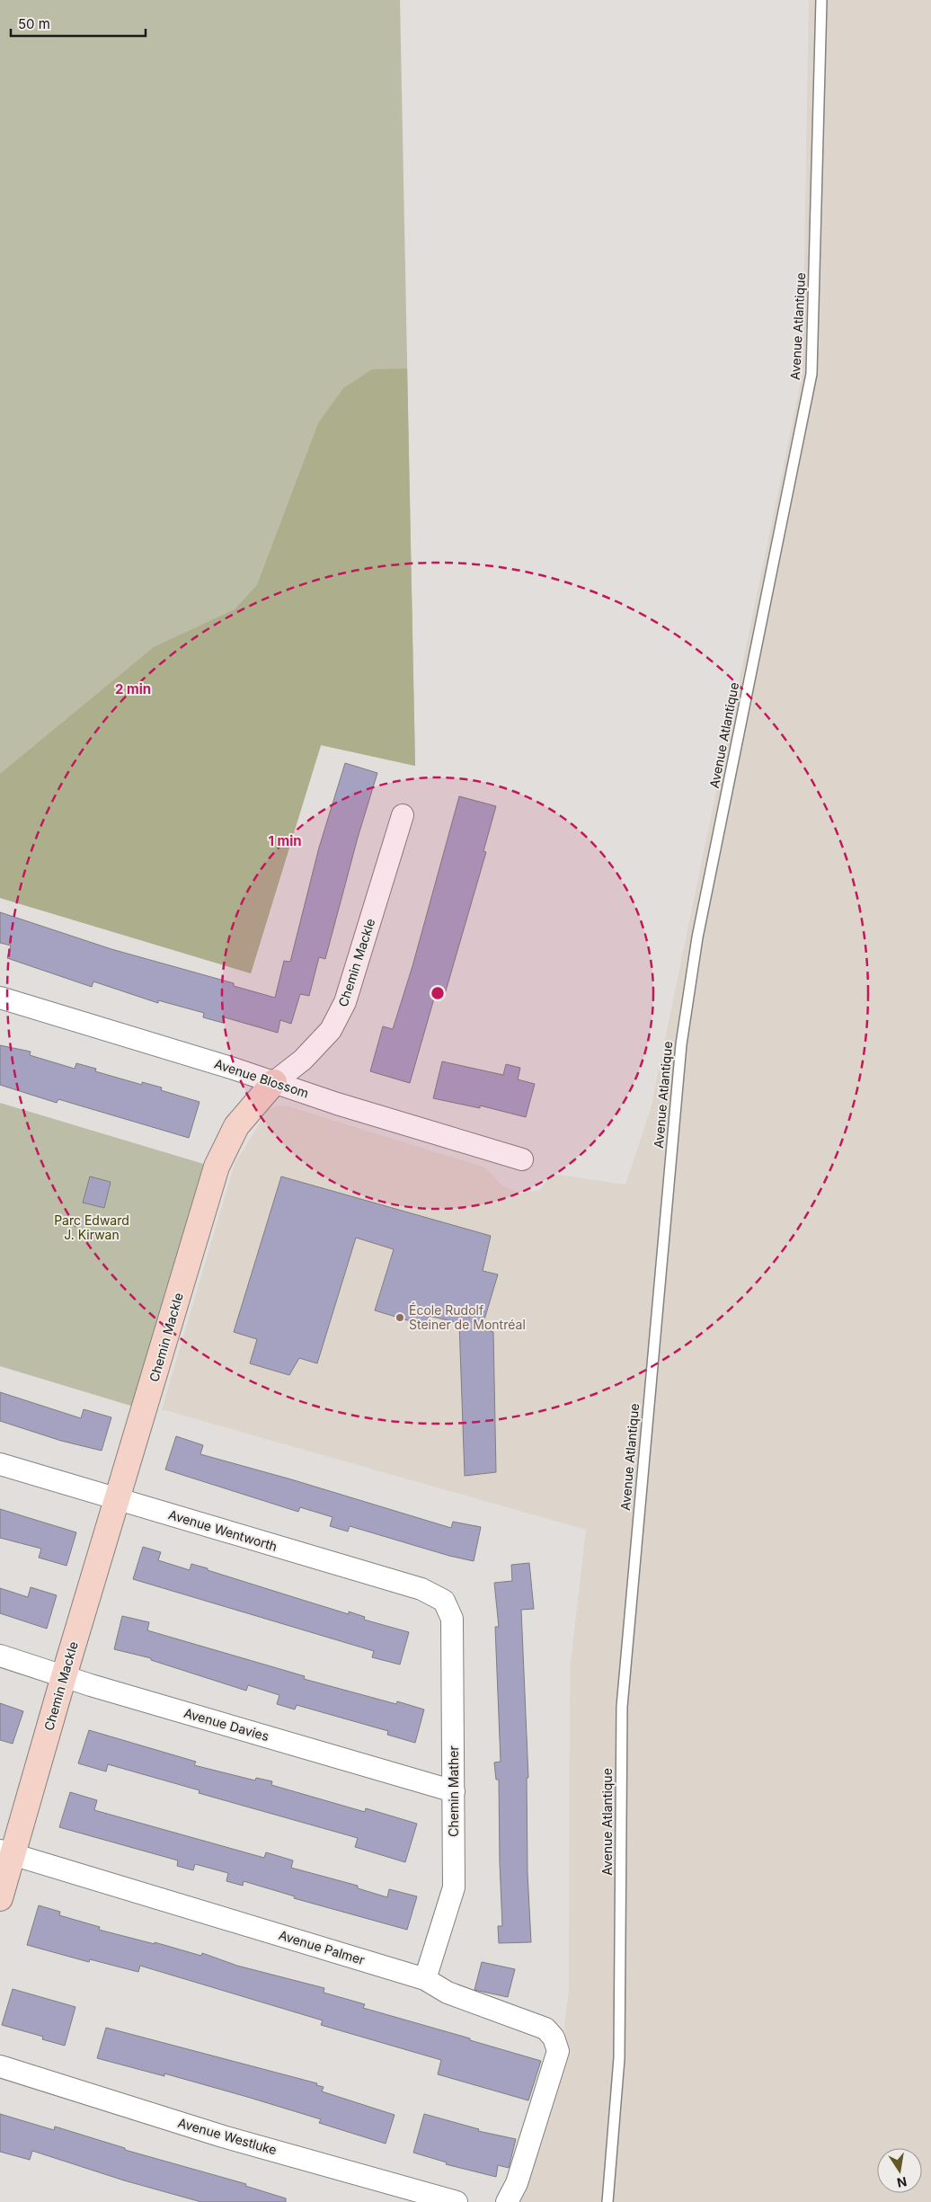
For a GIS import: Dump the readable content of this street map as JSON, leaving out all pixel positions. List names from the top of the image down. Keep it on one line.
{"streets":{"street":["Chemin Mackle","Avenue Blossom","Avenue Wentworth","Avenue Davies","Chemin Mather","Avenue Palmer","Avenue Westluke"],"lane":["Avenue Atlantique"]},"crossings":[["Chemin Mackle","Avenue Blossom"],["Chemin Mackle","Avenue Wentworth"],["Chemin Mackle","Avenue Davies"],["Chemin Mackle","Avenue Palmer"],["Avenue Wentworth","Chemin Mather"],["Avenue Davies","Chemin Mather"],["Chemin Mather","Avenue Palmer"]],"parks":["Parc Edward J. Kirwan"],"places":["École Rudolf Steiner de Montréal"],"scale_bar":"50 m","north":"bottom","rings":["2 min","1 min"]}
